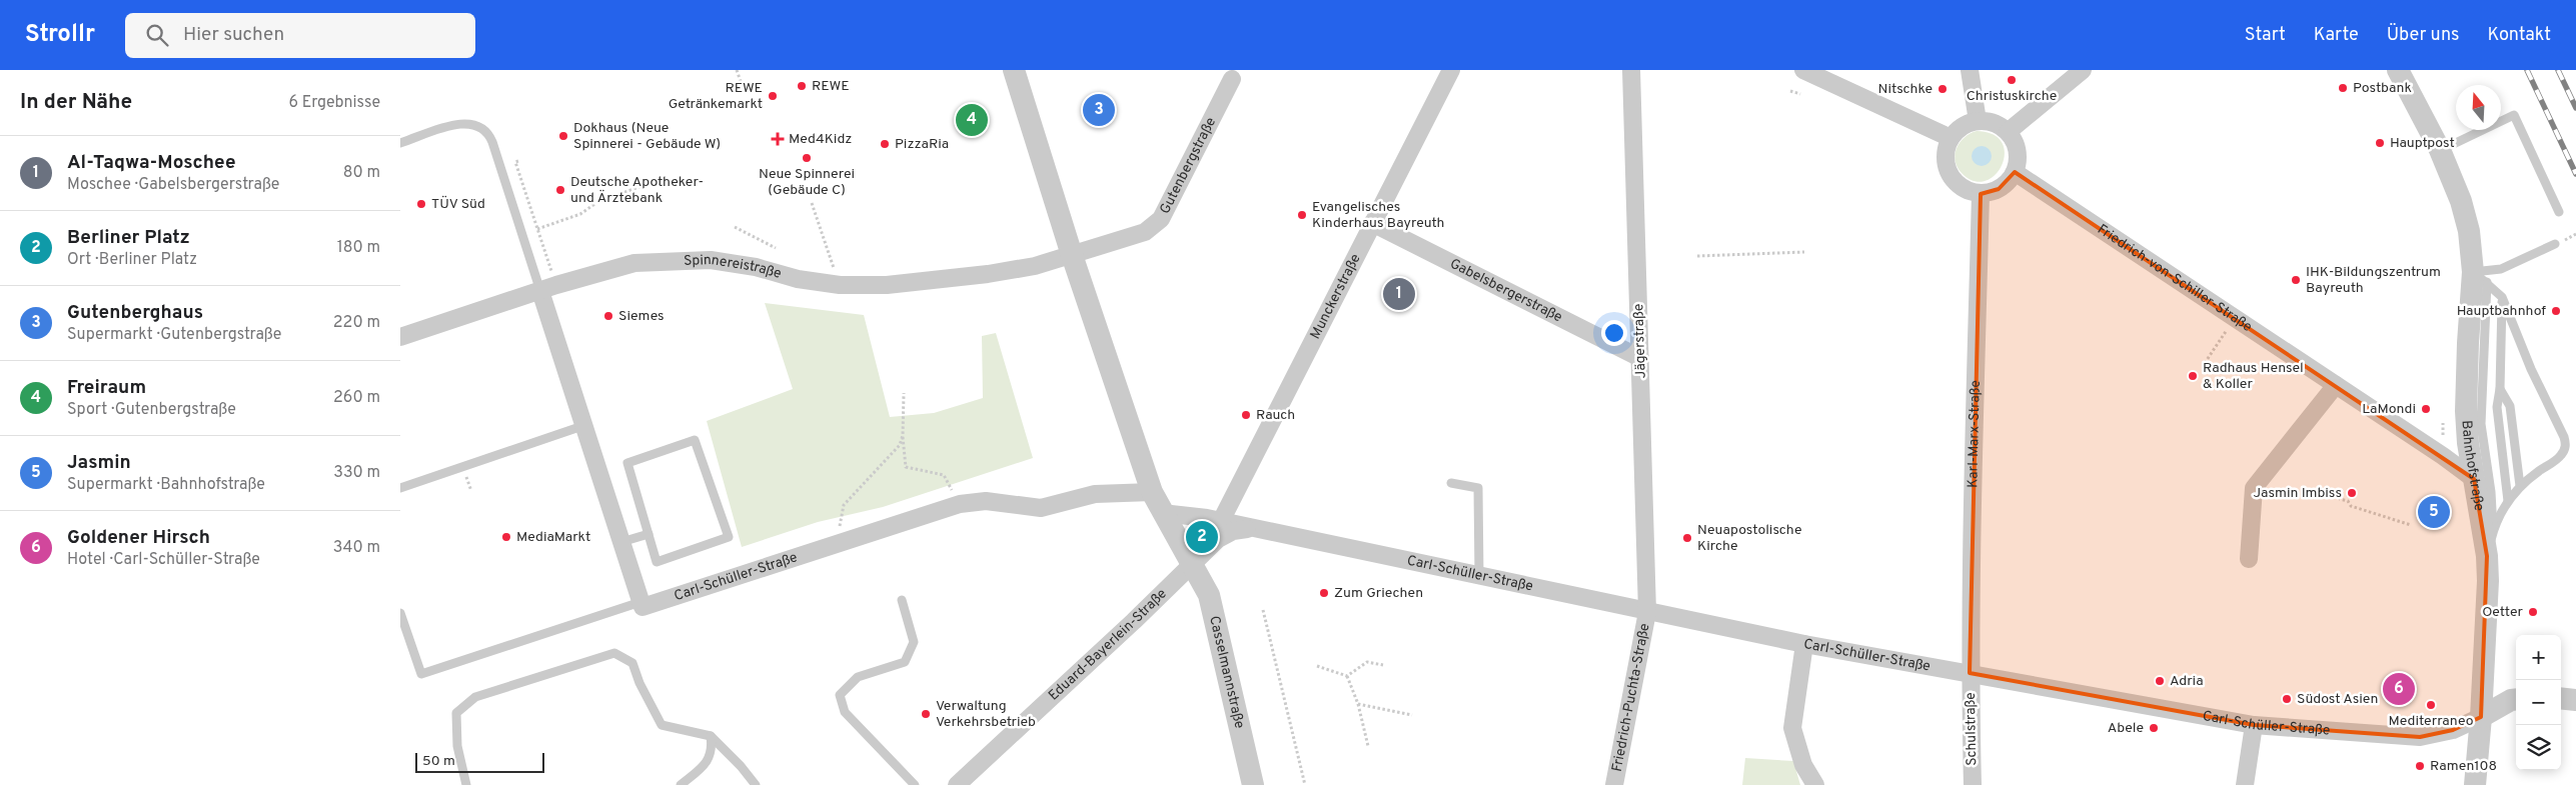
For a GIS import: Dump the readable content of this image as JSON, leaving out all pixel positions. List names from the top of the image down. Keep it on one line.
{"streets":{"street":["Gutenbergstraße","Spinnereistraße","Friedrich-von-Schiller-Straße","Gabelsbergerstraße","Munckerstraße","Jägerstraße","Karl-Marx-Straße","Bahnhofstraße","Carl-Schüller-Straße","Eduard-Bayerlein-Straße","Casselmannstraße","Friedrich-Puchta-Straße","Schulstraße"]},"crossings":[["Gutenbergstraße","Spinnereistraße"],["Friedrich-von-Schiller-Straße","Karl-Marx-Straße"],["Friedrich-von-Schiller-Straße","Bahnhofstraße"],["Gabelsbergerstraße","Munckerstraße"],["Gabelsbergerstraße","Jägerstraße"],["Jägerstraße","Carl-Schüller-Straße"],["Jägerstraße","Friedrich-Puchta-Straße"],["Karl-Marx-Straße","Carl-Schüller-Straße"],["Karl-Marx-Straße","Schulstraße"],["Bahnhofstraße","Carl-Schüller-Straße"],["Carl-Schüller-Straße","Eduard-Bayerlein-Straße"],["Carl-Schüller-Straße","Casselmannstraße"],["Carl-Schüller-Straße","Friedrich-Puchta-Straße"],["Carl-Schüller-Straße","Schulstraße"],["Eduard-Bayerlein-Straße","Casselmannstraße"]],"places":{"other":["Christuskirche","REWE","Postbank","Nitschke","REWE Getränkemarkt","Dokhaus (Neue Spinnerei - Gebäude W)","Hauptpost","PizzaRia","Neue Spinnerei (Gebäude C)","Deutsche Apotheker- und Ärztebank","TÜV Süd","Evangelisches Kinderhaus Bayreuth","IHK-Bildungszentrum Bayreuth","Hauptbahnhof","Siemes","Radhaus Hensel & Koller","LaMondi","Rauch","Jasmin Imbiss","MediaMarkt","Neuapostolische Kirche","Zum Griechen","Oetter","Adria","Südost Asien","Mediterraneo","Verwaltung Verkehrsbetrieb","Abele","Ramen108"],"health":["Med4Kidz"]},"scale_bar":"50 m","north":"top","page":{"header":"Strollr","search":"Hier suchen","nav":["Start","Karte","Über uns","Kontakt"],"heading":["In der Nähe","6 Ergebnisse"],"pins":["3","4","1","5","2","6"],"list":[{"mark":"1","name":"Al-Taqwa-Moschee","note":"Moschee · Gabelsbergerstraße","value":"80 m"},{"mark":"2","name":"Berliner Platz","note":"Ort · Berliner Platz","value":"180 m"},{"mark":"3","name":"Gutenberghaus","note":"Supermarkt · Gutenbergstraße","value":"220 m"},{"mark":"4","name":"Freiraum","note":"Sport · Gutenbergstraße","value":"260 m"},{"mark":"5","name":"Jasmin","note":"Supermarkt · Bahnhofstraße","value":"330 m"},{"mark":"6","name":"Goldener Hirsch","note":"Hotel · Carl-Schüller-Straße","value":"340 m"}],"map_buttons":["+","−"],"scale":"50 m"}}
